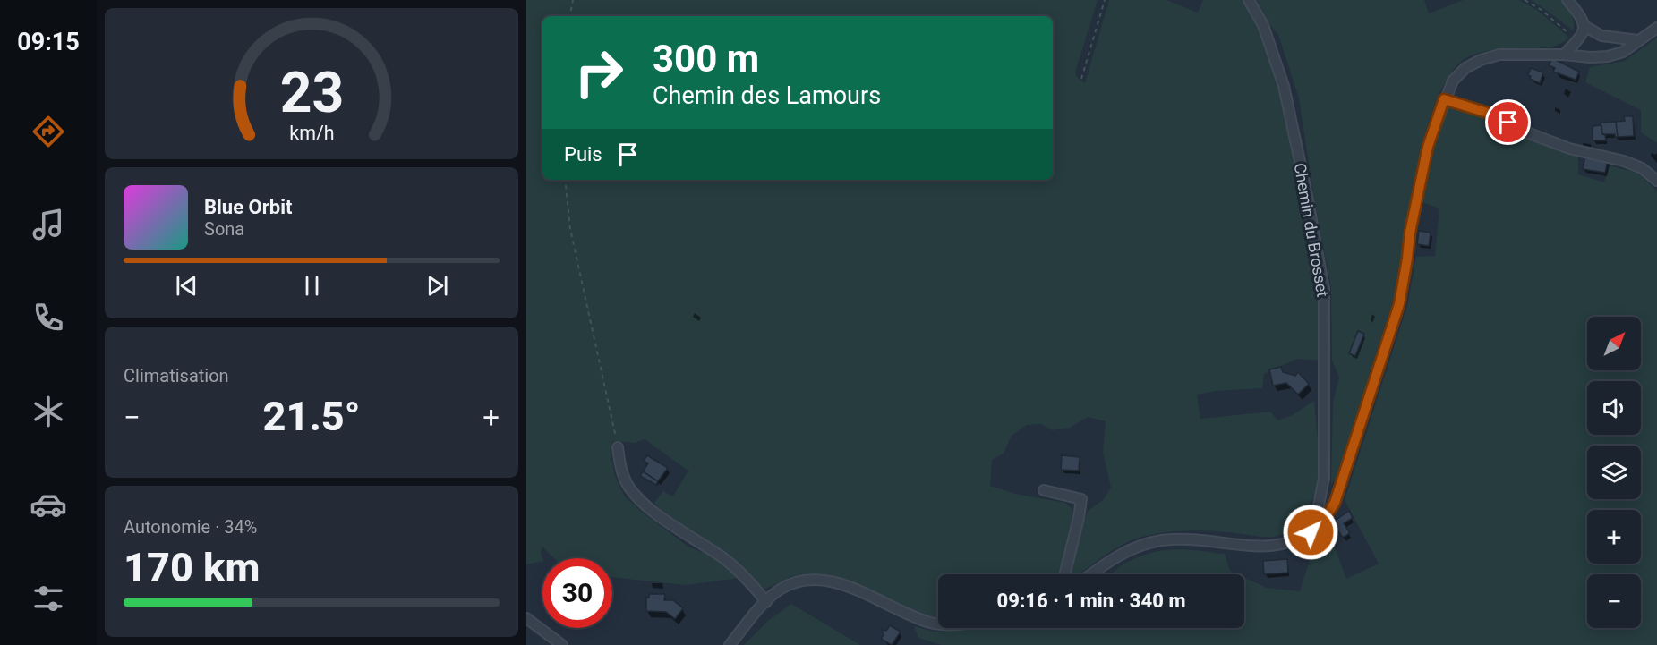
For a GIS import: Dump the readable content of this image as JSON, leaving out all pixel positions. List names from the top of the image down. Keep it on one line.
{"streets":{"street":["Chemin du Brosset"]},"north":"top right","page":{"tabs":"09:15","turn":["300 m","Chemin des Lamours"],"then":"Puis","song":["Blue Orbit","Sona"],"map_buttons":["+","−"],"tile":["Climatisation",["Autonomie · 34%","170 km"]],"heat":["−","21.5°","+"],"limit":"30","trip":"09:16 · 1 min · 340 m","gauge":["23","km/h"]}}
